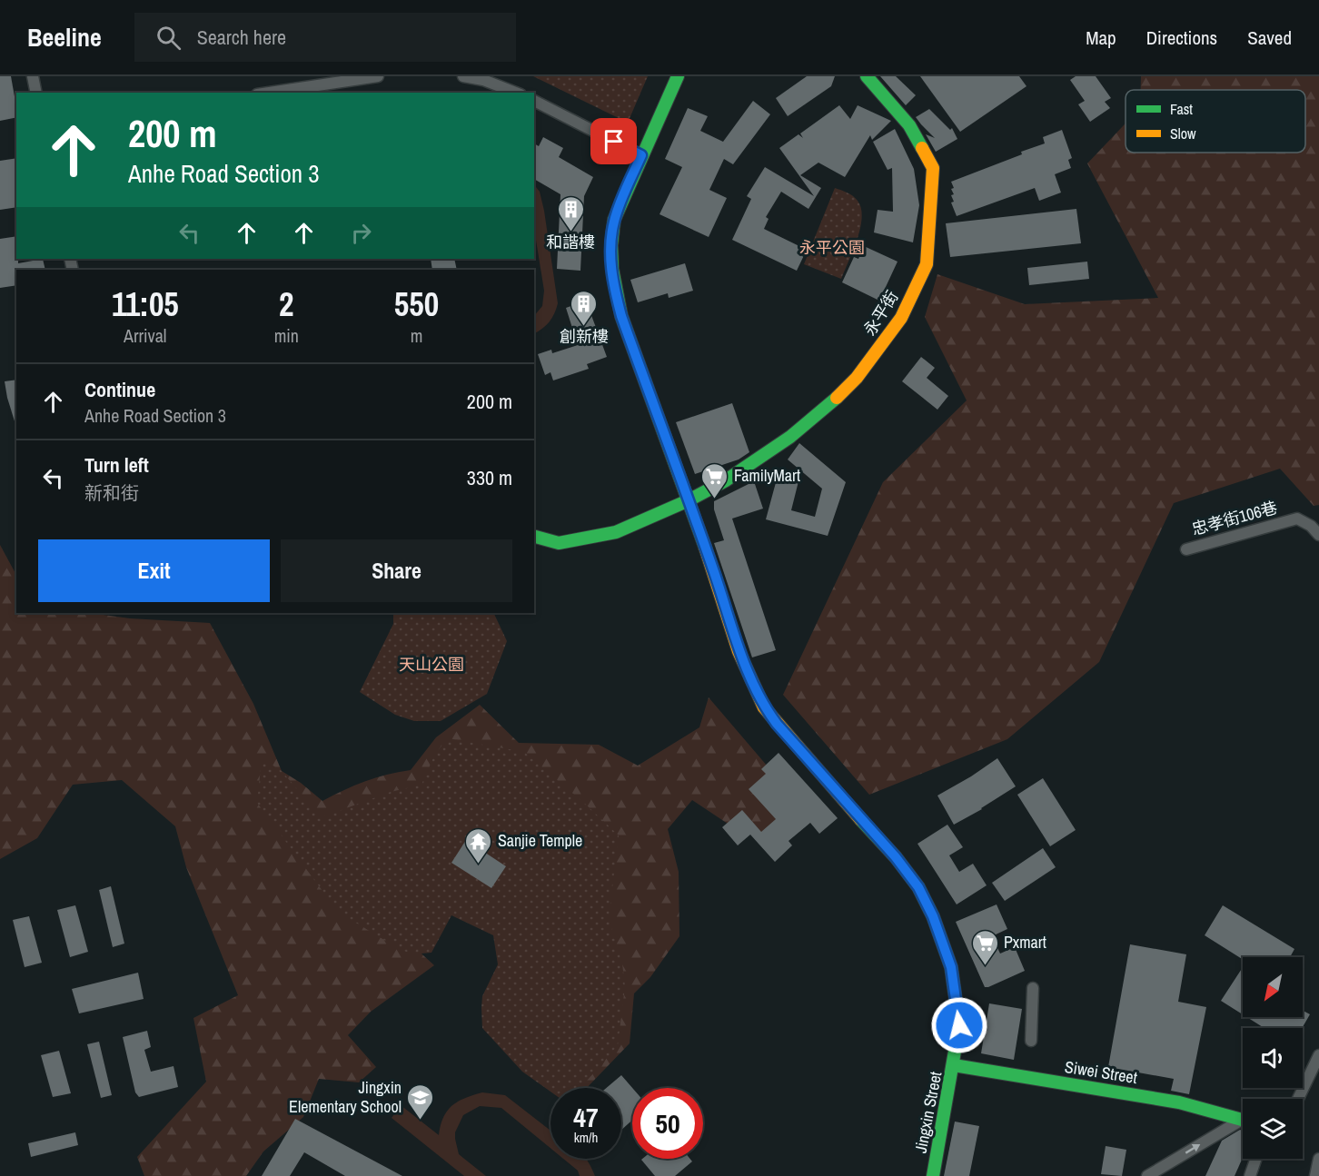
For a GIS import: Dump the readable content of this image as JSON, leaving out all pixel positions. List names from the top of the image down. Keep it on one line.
{"streets":{"main road":["永平街","Siwei Street","Jingxin Street"],"street":["忠孝街106巷"]},"crossings":[["永平街","Jingxin Street"],["Siwei Street","Jingxin Street"]],"parks":["永平公園","天山公園"],"places":{"building":["和諧樓","創新樓"],"supermarket":["FamilyMart","Pxmart"],"temple":["Sanjie Temple"],"school or university":["Jingxin Elementary School"]},"legend":["Fast","Slow"],"north":"bottom left","page":{"header":"Beeline","search":"Search here","nav":["Map","Directions","Saved"],"turn":["200 m","Anhe Road Section 3"],"eta":["11:05","Arrival","2","min","550","m"],"list":[{"name":"Continue","note":"Anhe Road Section 3","value":"200 m"},{"name":"Turn left","note":"新和街","value":"330 m"}],"buttons":["Exit","Share"],"speed":"47 km/h","limit":"50"}}
